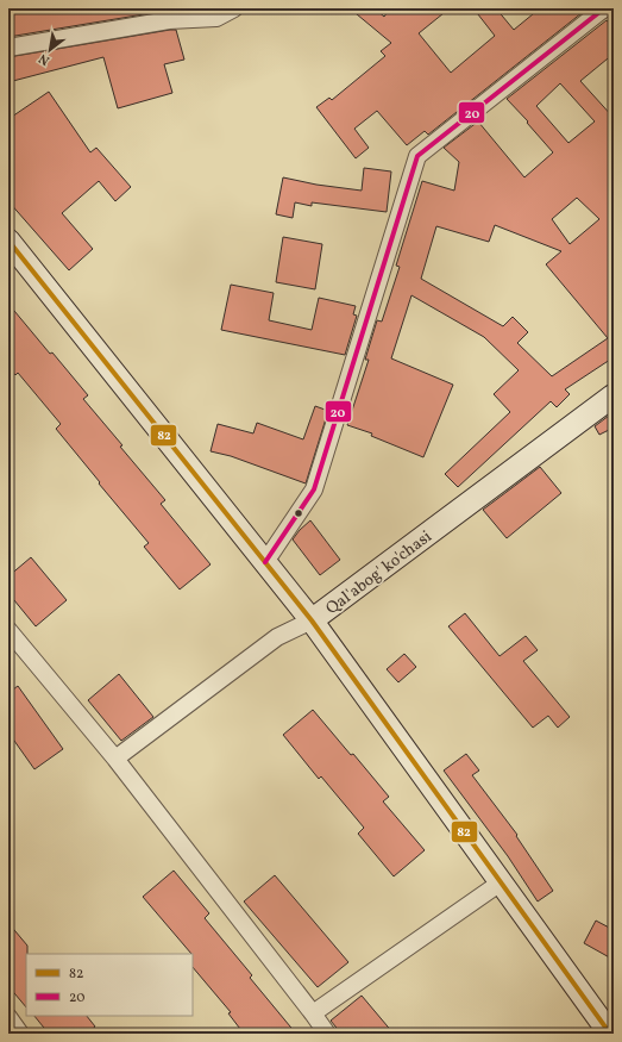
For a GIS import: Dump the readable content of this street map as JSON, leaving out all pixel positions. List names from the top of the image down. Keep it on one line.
{"streets":{"main road":["Qal'abog' ko'chasi"]},"lines":["transit line 20","transit line 82"],"legend":["82","20"],"north":"bottom left"}
